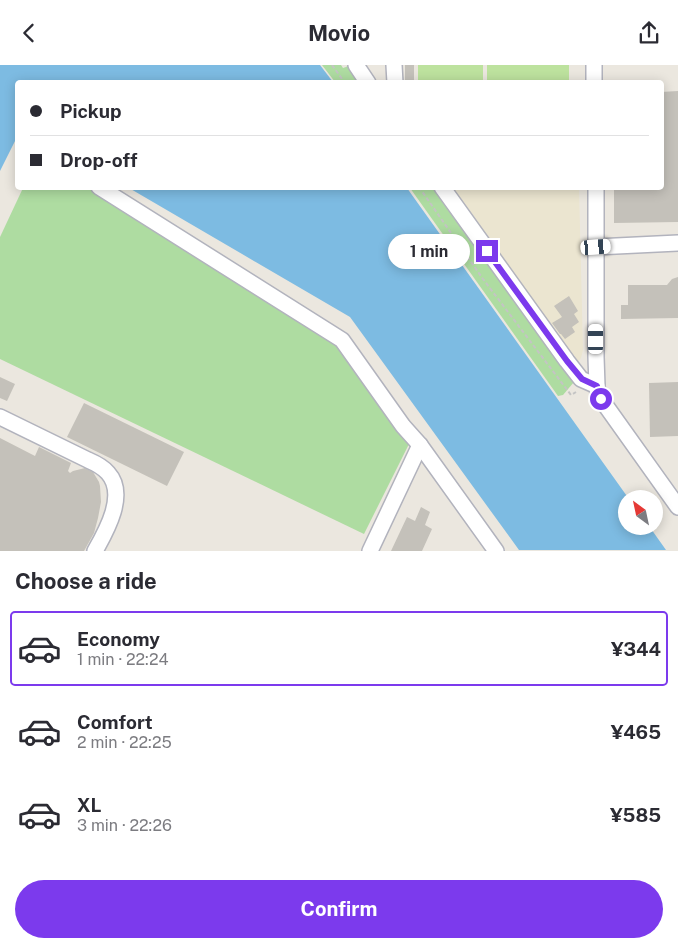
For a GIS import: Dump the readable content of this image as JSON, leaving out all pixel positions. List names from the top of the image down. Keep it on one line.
{"north":"top left","page":{"header":"Movio","banner":["Pickup","Drop-off"],"bubble":"1 min","heading":"Choose a ride","list":[{"name":"Economy","note":"1 min · 22:24","value":"¥344"},{"name":"Comfort","note":"2 min · 22:25","value":"¥465"},{"name":"XL","note":"3 min · 22:26","value":"¥585"}],"buttons":"Confirm"}}
